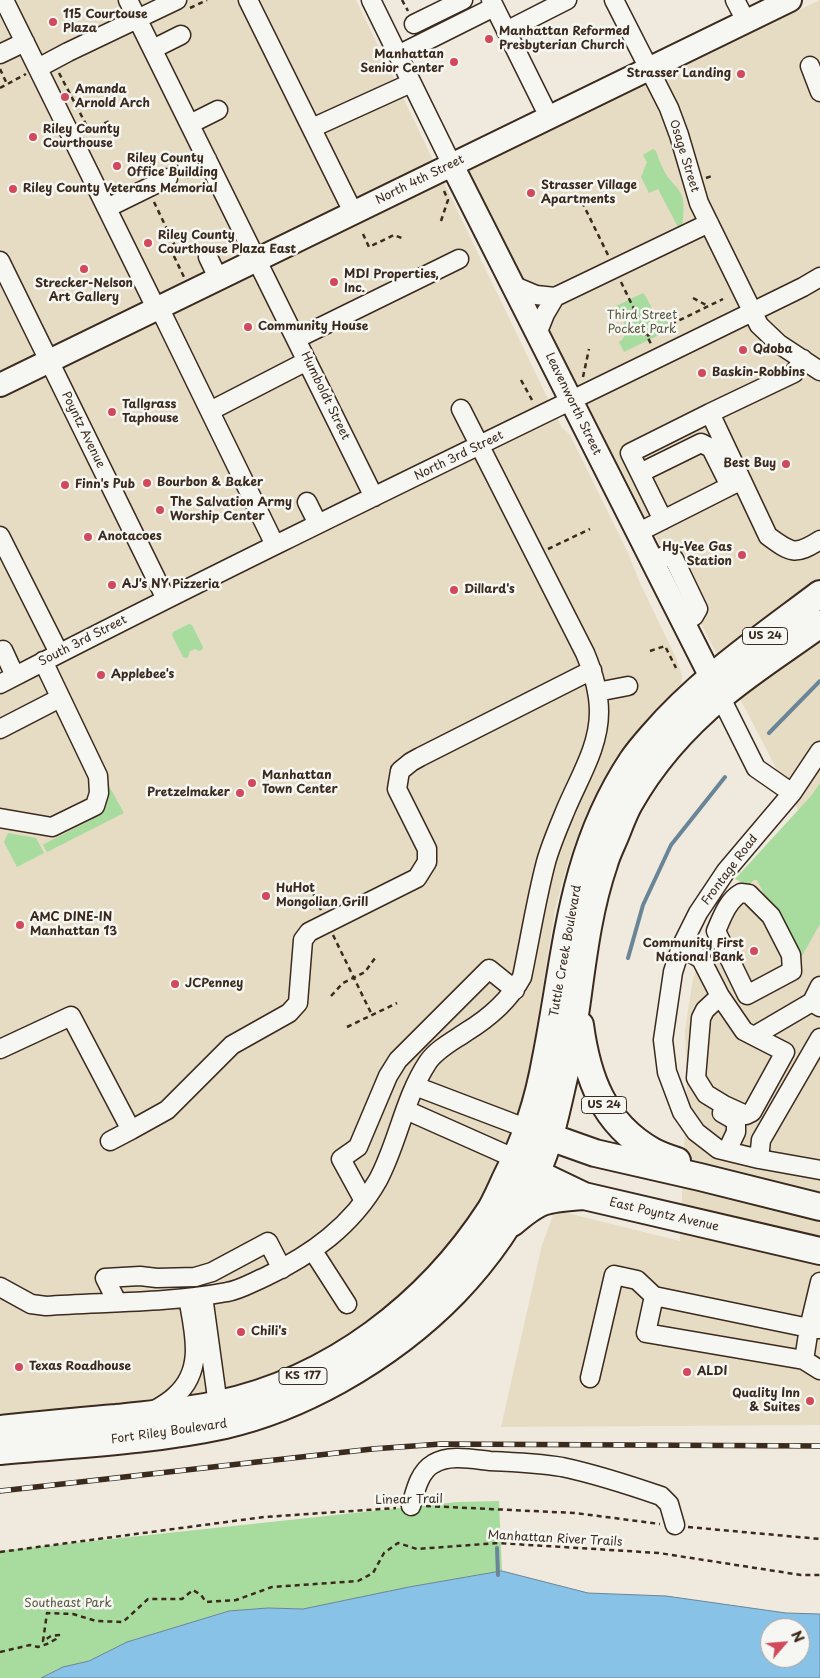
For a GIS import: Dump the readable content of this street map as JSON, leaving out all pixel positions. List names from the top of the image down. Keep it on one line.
{"streets":{"highway":["US 24","Tuttle Creek Boulevard","East Poyntz Avenue","KS 177","Fort Riley Boulevard"],"main road":["North 4th Street","Leavenworth Street"],"street":["Osage Street","Humboldt Street","Poyntz Avenue","North 3rd Street","South 3rd Street","Frontage Road"],"path":["Linear Trail","Manhattan River Trails"]},"crossings":[["Osage Street","North 4th Street"],["Osage Street","North 3rd Street"],["North 4th Street","Humboldt Street"],["North 4th Street","Leavenworth Street"],["North 4th Street","Poyntz Avenue"],["Humboldt Street","North 3rd Street"],["Leavenworth Street","North 3rd Street"],["Leavenworth Street","Frontage Road"],["Leavenworth Street","Tuttle Creek Boulevard"],["Poyntz Avenue","North 3rd Street"],["Poyntz Avenue","South 3rd Street"],["North 3rd Street","South 3rd Street"],["US 24","Tuttle Creek Boulevard"],["Tuttle Creek Boulevard","East Poyntz Avenue"],["Tuttle Creek Boulevard","Fort Riley Boulevard"],["East Poyntz Avenue","Fort Riley Boulevard"]],"parks":["Third Street Pocket Park","Southeast Park"],"places":["115 Courtouse Plaza","Manhattan Reformed Presbyterian Church","Manhattan Senior Center","Strasser Landing","Amanda Arnold Arch","Riley County Courthouse","Riley County Office Building","Riley County Veterans Memorial","Strasser Village Apartments","Riley County Courthouse Plaza East","Strecker-Nelson Art Gallery","MDI Properties, Inc.","Community House","Qdoba","Baskin-Robbins","Tallgrass Taphouse","Best Buy","Bourbon & Baker","Finn's Pub","The Salvation Army Worship Center","Anotacoes","Hy-Vee Gas Station","AJ's NY Pizzeria","Dillard's","Applebee's","Manhattan Town Center","Pretzelmaker","HuHot Mongolian Grill","AMC DINE-IN Manhattan 13","Community First National Bank","JCPenney","Chili's","Texas Roadhouse","ALDI","Quality Inn & Suites"],"north":"top right"}
